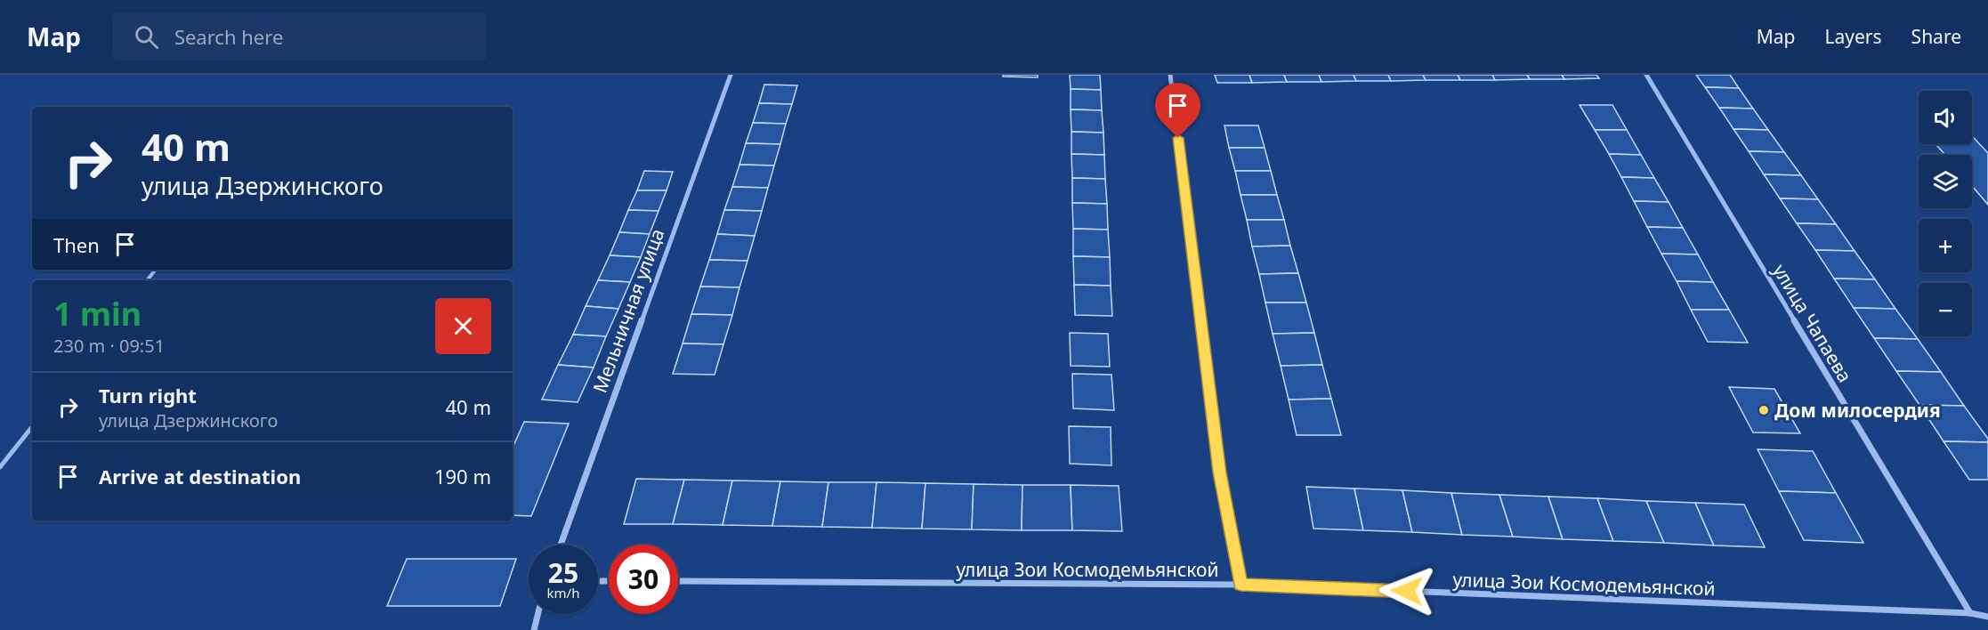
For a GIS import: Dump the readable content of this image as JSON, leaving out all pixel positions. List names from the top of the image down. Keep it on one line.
{"streets":{"street":["Мельничная улица","улица Чапаева","улица Зои Космодемьянской"]},"crossings":[["улица Чапаева","улица Зои Космодемьянской"]],"places":["Дом милосердия"],"page":{"header":"Map","search":"Search here","nav":["Map","Layers","Share"],"map_buttons":["+","−"],"turn":["40 m","улица Дзержинского"],"then":"Then","heading":["1 min","230 m · 09:51"],"list":[{"name":"Turn right","note":"улица Дзержинского","value":"40 m"},{"name":"Arrive at destination","value":"190 m"}],"speed":"25 km/h","limit":"30"}}
